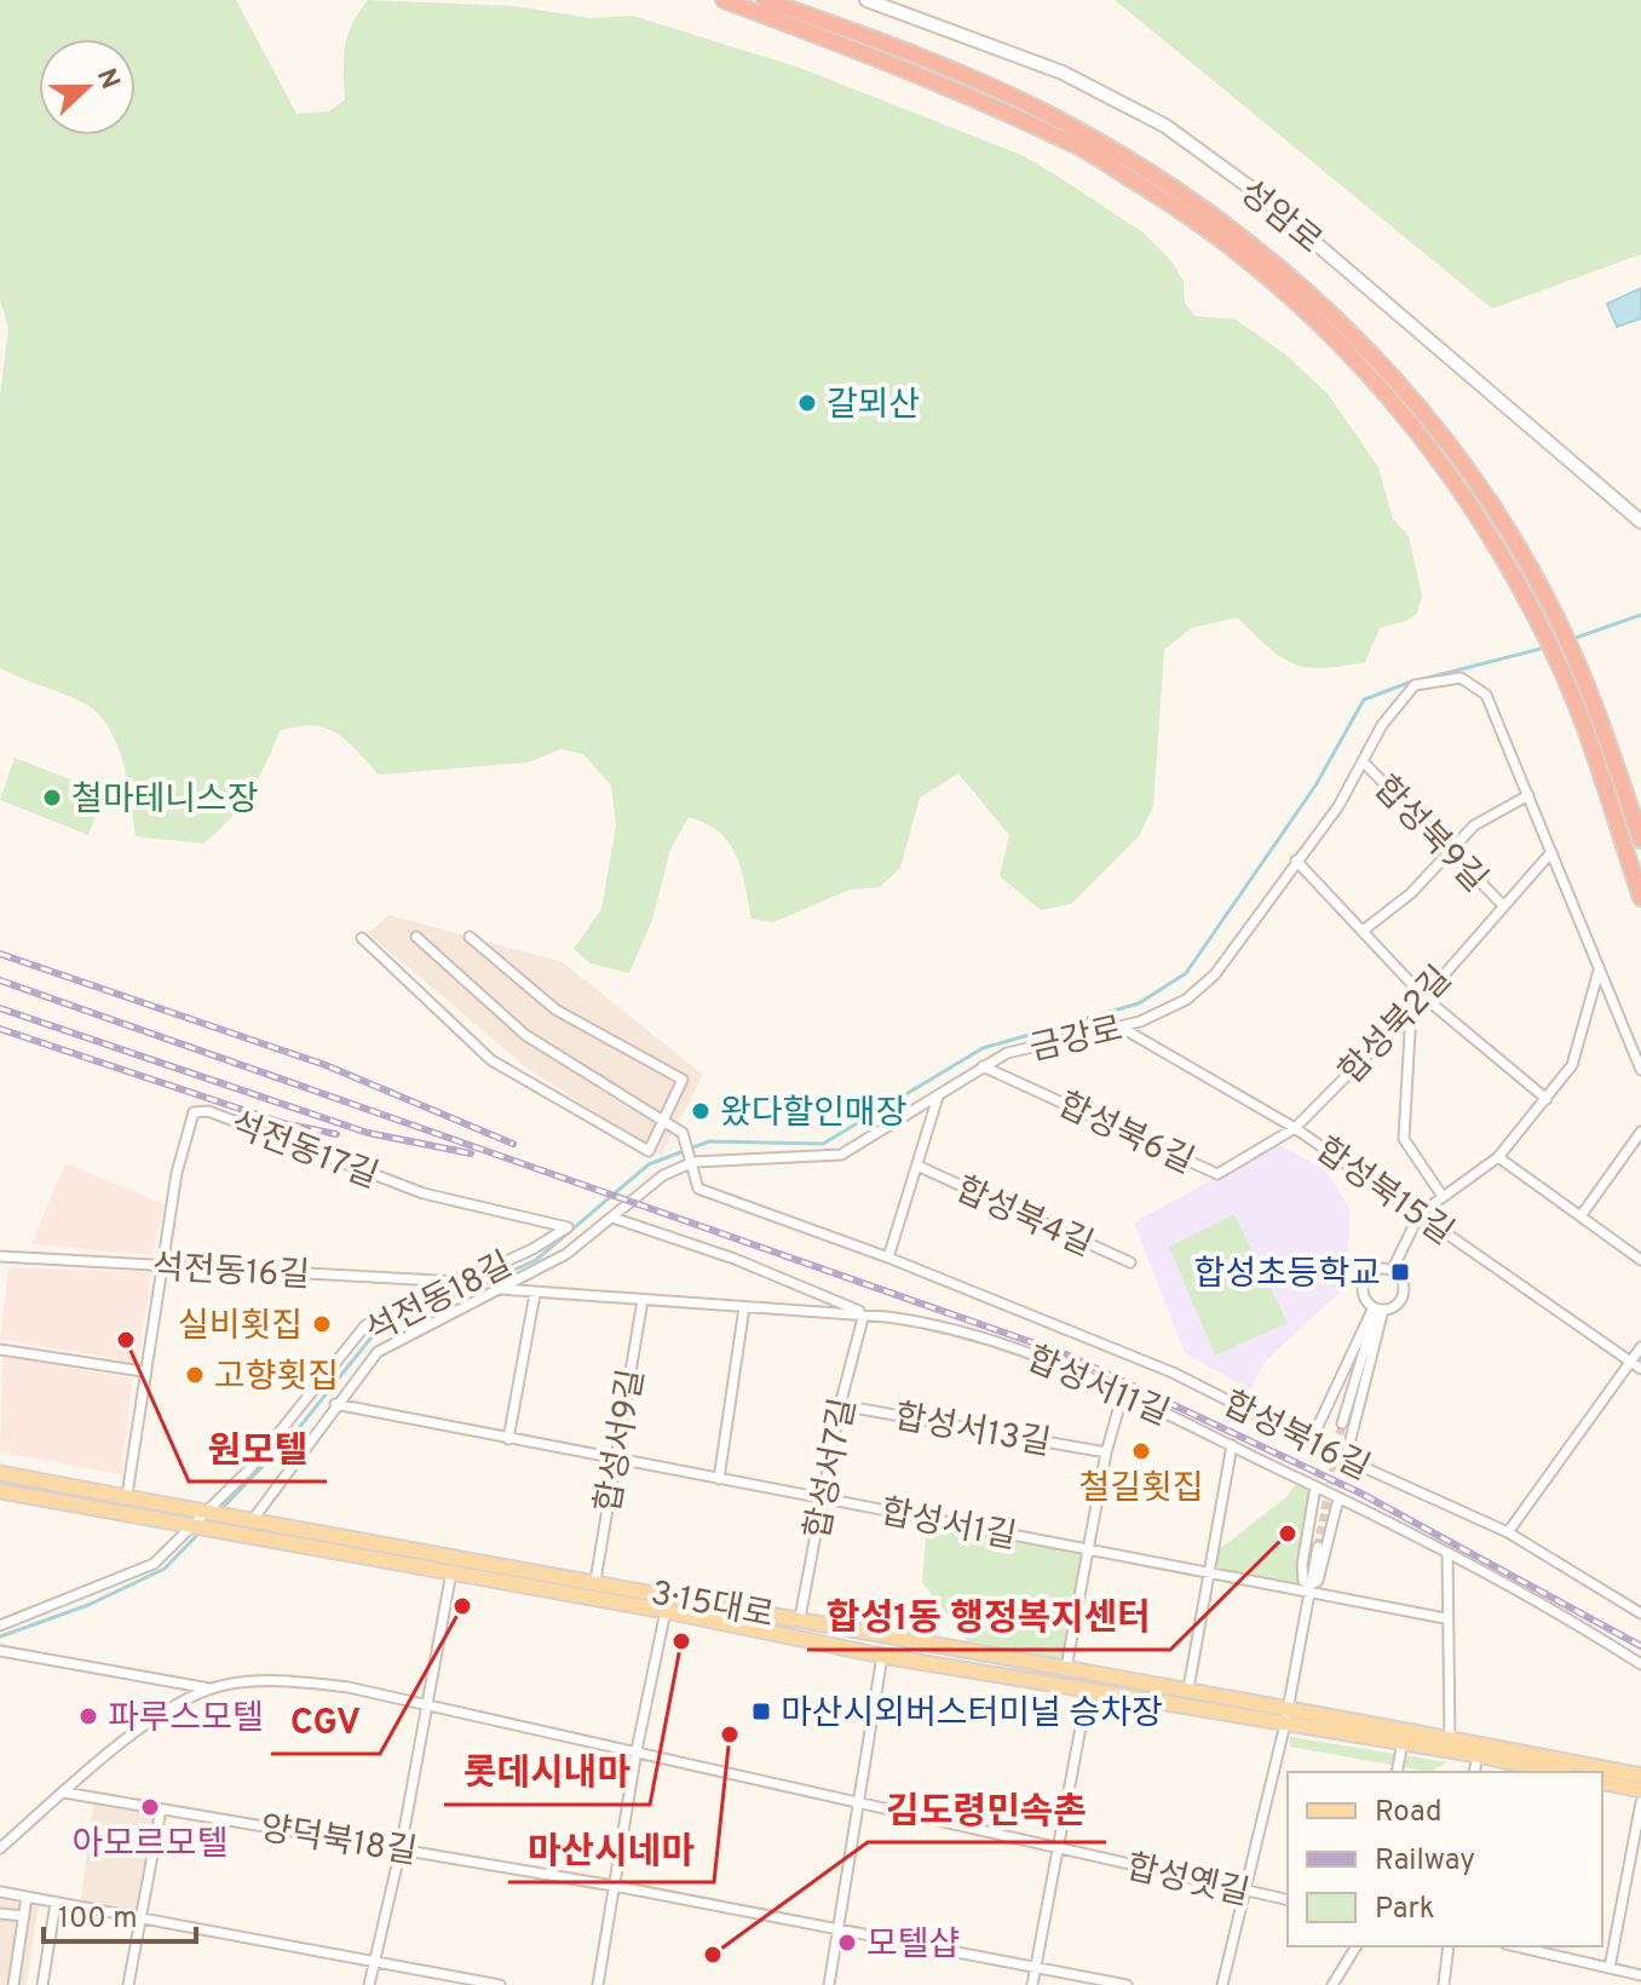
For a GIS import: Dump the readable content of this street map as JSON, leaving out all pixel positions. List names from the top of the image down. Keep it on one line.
{"streets":{"main road":["성암로","3·15대로"],"street":["합성북9길","합성북2길","금강로","합성북6길","석전동17길","합성북15길","합성북4길","석전동16길","석전동18길","합성서11길","합성서13길","합성북16길","합성서9길","합성서7길","합성서1길","양덕북18길","합성옛길"]},"crossings":[["합성북9길","합성북2길"],["합성북9길","금강로"],["합성북2길","금강로"],["합성북2길","합성북6길"],["합성북2길","합성북15길"],["금강로","합성북6길"],["금강로","합성북15길"],["금강로","합성서11길"],["금강로","합성북16길"],["금강로","합성서1길"],["금강로","3·15대로"],["석전동17길","석전동16길"],["석전동17길","석전동18길"],["석전동16길","석전동18길"],["석전동18길","3·15대로"],["합성서11길","합성서9길"],["합성서11길","합성서7길"],["합성서13길","합성서7길"],["합성서9길","합성서1길"],["합성서9길","3·15대로"],["합성서7길","합성서1길"],["합성서7길","3·15대로"],["양덕북18길","합성옛길"]],"places":{"other":["갈뫼산","철마테니스장","왔다할인매장","실비횟집","원모텔","고향횟집","철길횟집","합성1동 행정복지센터","CGV","롯데시내마","파루스모텔","마산시네마","아모르모텔","모텔샵","김도령민속촌"],"transit":["합성초등학교","마산시외버스터미널 승차장"]},"legend":["Road","Railway","Park"],"scale_bar":"100 m","north":"right"}
